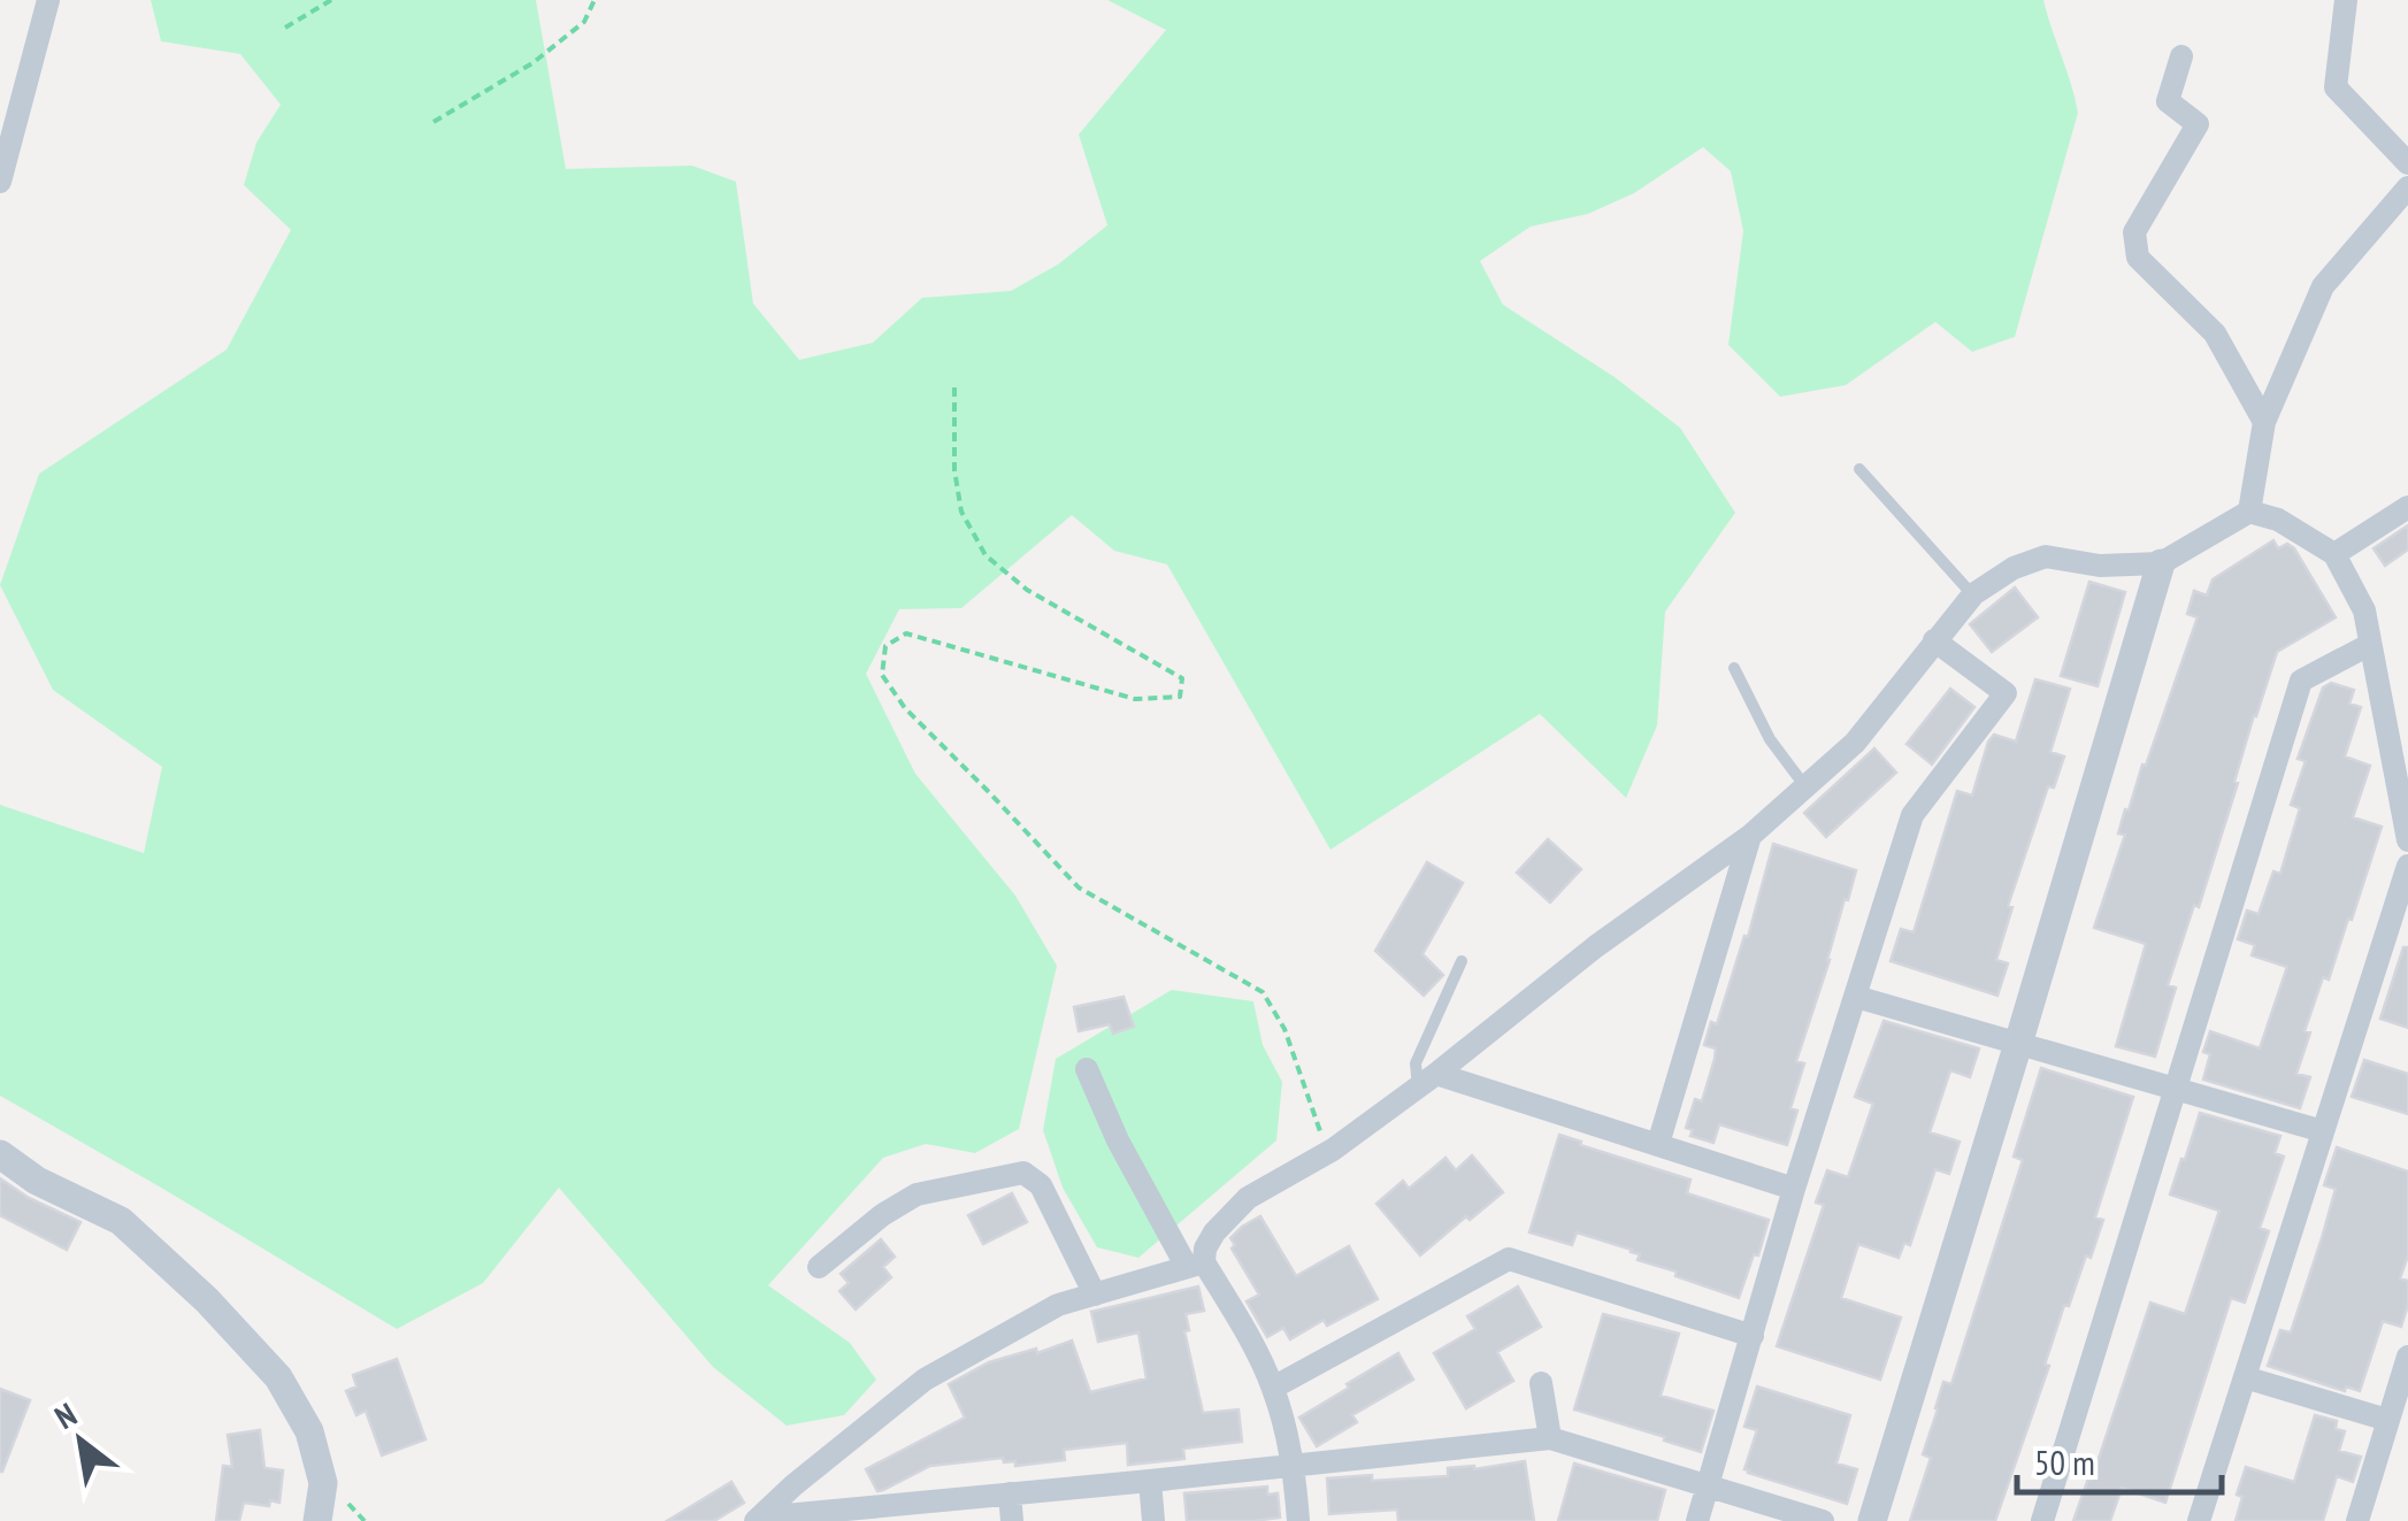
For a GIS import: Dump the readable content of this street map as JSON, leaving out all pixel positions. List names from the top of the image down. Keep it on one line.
{"scale_bar":"50 m","north":"top left"}
